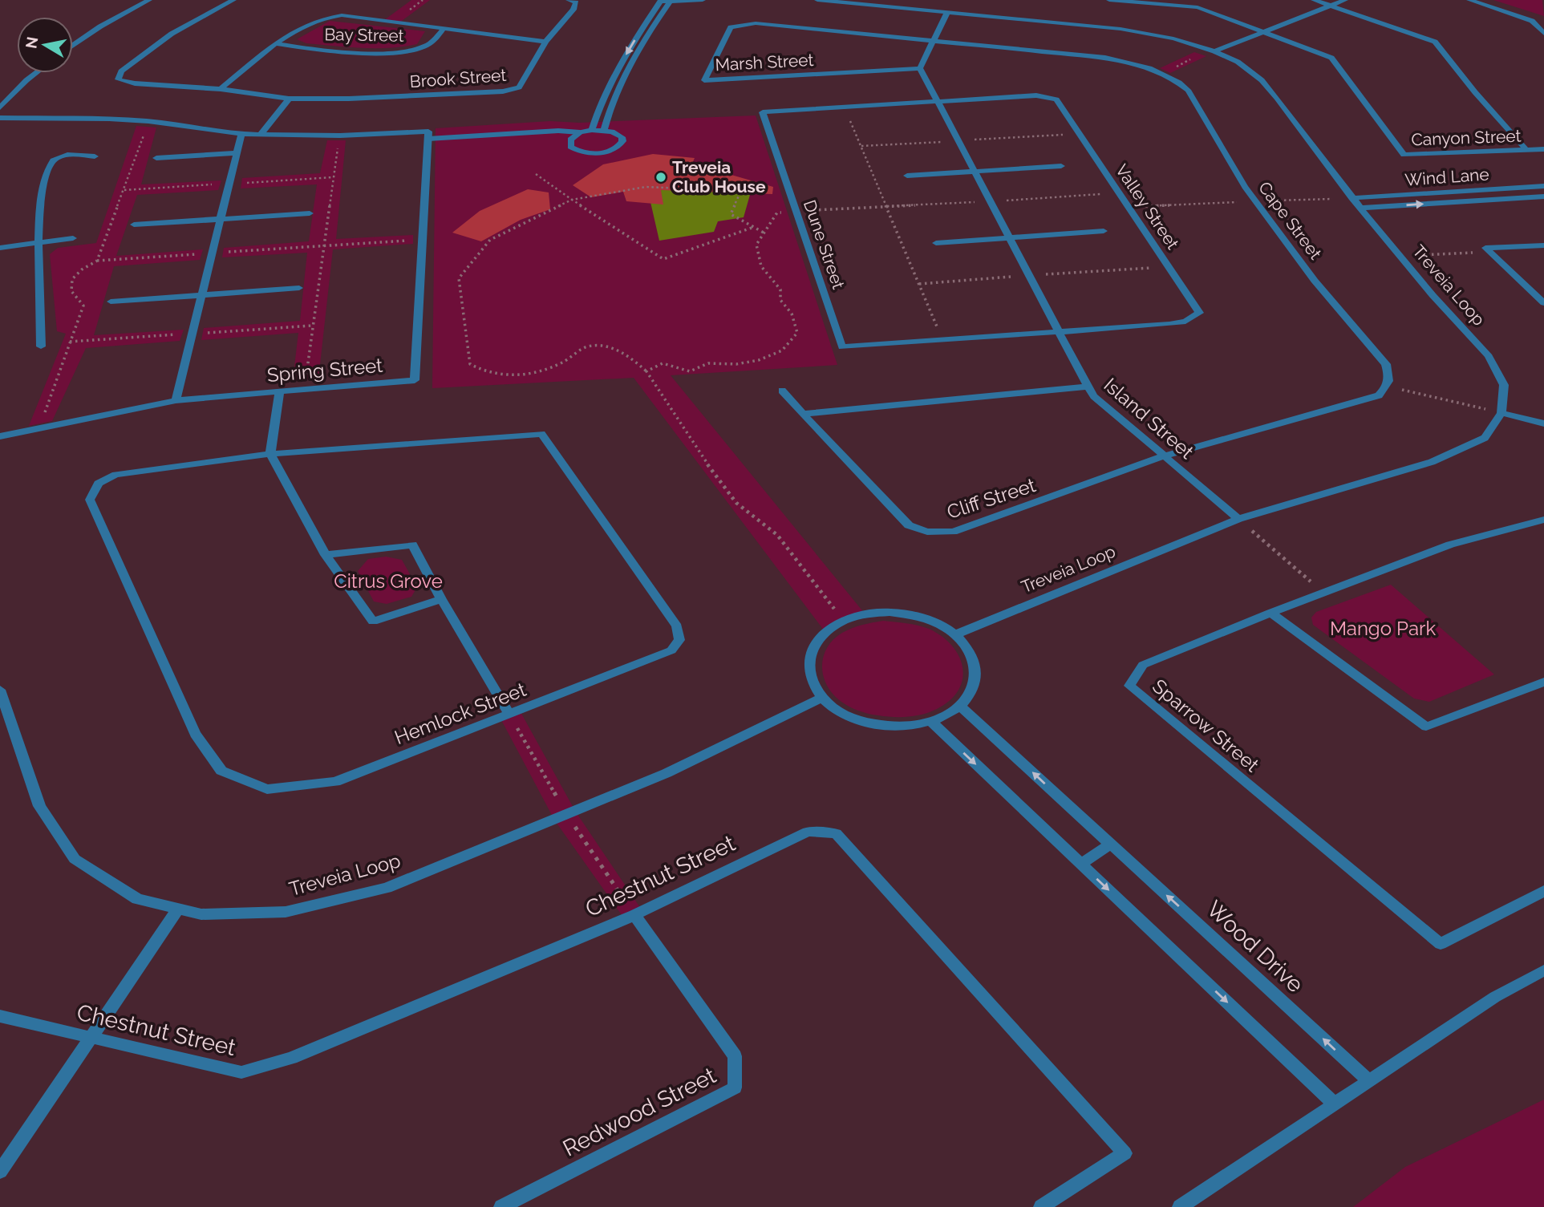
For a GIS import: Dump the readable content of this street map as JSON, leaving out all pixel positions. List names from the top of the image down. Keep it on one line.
{"streets":{"street":["Bay Street","Marsh Street","Brook Street","Canyon Street","Wind Lane","Valley Street","Cape Street","Dune Street","Treveia Loop","Spring Street","Island Street","Cliff Street","Hemlock Street","Sparrow Street","Chestnut Street","Wood Drive","Redwood Street"]},"crossings":[["Bay Street","Brook Street"],["Marsh Street","Cape Street"],["Marsh Street","Island Street"],["Wind Lane","Treveia Loop"],["Valley Street","Dune Street"],["Valley Street","Island Street"],["Dune Street","Island Street"],["Treveia Loop","Island Street"],["Treveia Loop","Wood Drive"],["Island Street","Cliff Street"],["Chestnut Street","Redwood Street"]],"parks":["Citrus Grove","Mango Park"],"places":["Treveia Club House"],"north":"left"}
